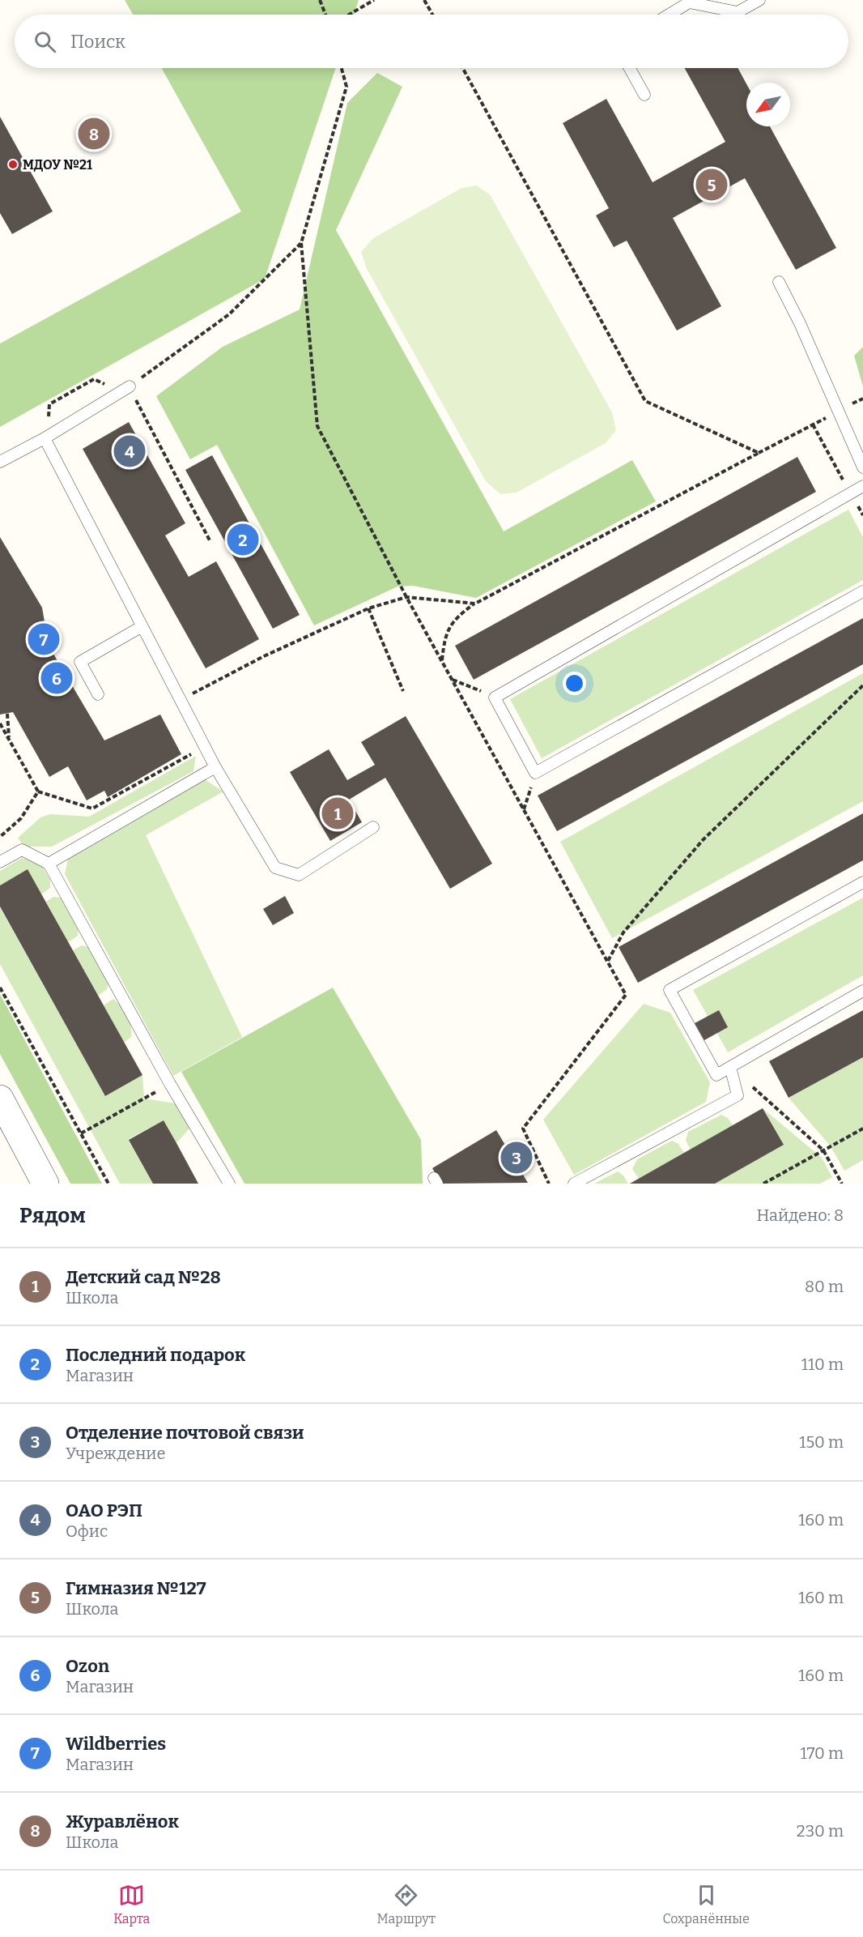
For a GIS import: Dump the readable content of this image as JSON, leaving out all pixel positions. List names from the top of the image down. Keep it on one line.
{"places":["МДОУ №21"],"north":"bottom left","page":{"search":"Поиск","pins":["8","5","4","2","7","6","1","3"],"heading":["Рядом","Найдено: 8"],"list":[{"mark":"1","name":"Детский сад №28","note":"Школа","value":"80 m"},{"mark":"2","name":"Последний подарок","note":"Магазин","value":"110 m"},{"mark":"3","name":"Отделение почтовой связи","note":"Учреждение","value":"150 m"},{"mark":"4","name":"ОАО РЭП","note":"Офис","value":"160 m"},{"mark":"5","name":"Гимназия №127","note":"Школа","value":"160 m"},{"mark":"6","name":"Ozon","note":"Магазин","value":"160 m"},{"mark":"7","name":"Wildberries","note":"Магазин","value":"170 m"},{"mark":"8","name":"Журавлёнок","note":"Школа","value":"230 m"}],"nav":["Карта","Маршрут","Сохранённые"]}}
